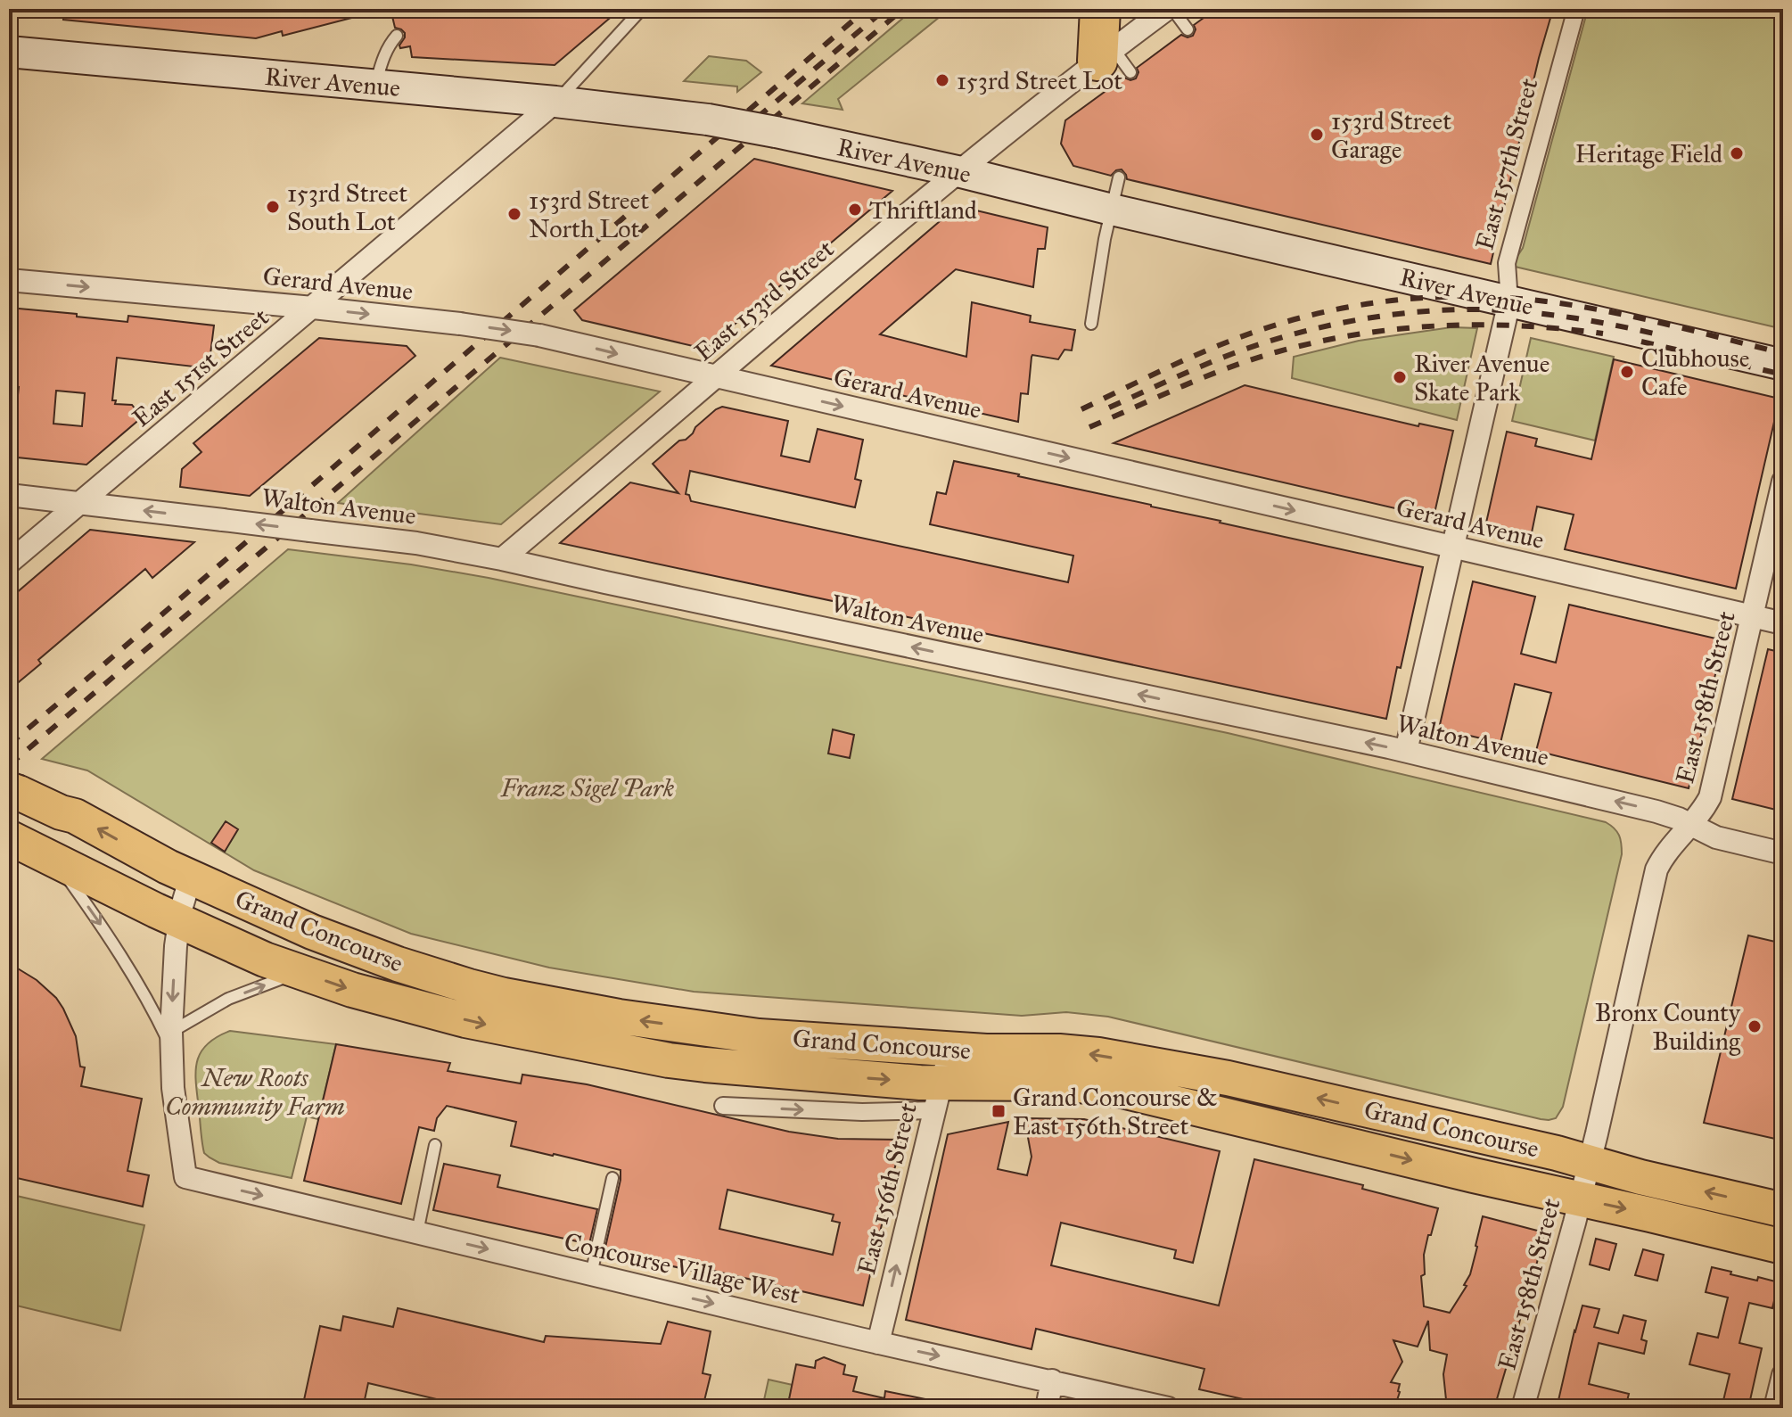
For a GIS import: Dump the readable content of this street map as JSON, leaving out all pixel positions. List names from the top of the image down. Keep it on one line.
{"streets":{"main road":["River Avenue","Grand Concourse"],"street":["East 157th Street","Gerard Avenue","East 153rd Street","East 151st Street","Walton Avenue","East 158th Street","East 156th Street","Concourse Village West"]},"crossings":[["River Avenue","East 157th Street"],["River Avenue","East 153rd Street"],["River Avenue","East 151st Street"],["East 157th Street","Gerard Avenue"],["East 157th Street","Walton Avenue"],["Gerard Avenue","East 153rd Street"],["Gerard Avenue","East 151st Street"],["Gerard Avenue","East 158th Street"],["East 153rd Street","Walton Avenue"],["East 151st Street","Walton Avenue"],["Walton Avenue","East 158th Street"],["East 158th Street","Grand Concourse"],["Grand Concourse","East 156th Street"],["East 156th Street","Concourse Village West"]],"one_way":["Gerard Avenue","Walton Avenue","East 156th Street","Concourse Village West"],"parks":["Franz Sigel Park","New Roots Community Farm"],"places":{"other":["153rd Street Lot","153rd Street Garage","Heritage Field","153rd Street South Lot","Thriftland","153rd Street North Lot","Clubhouse Cafe","River Avenue Skate Park","Bronx County Building"],"transit":["Grand Concourse & East 156th Street"]}}
